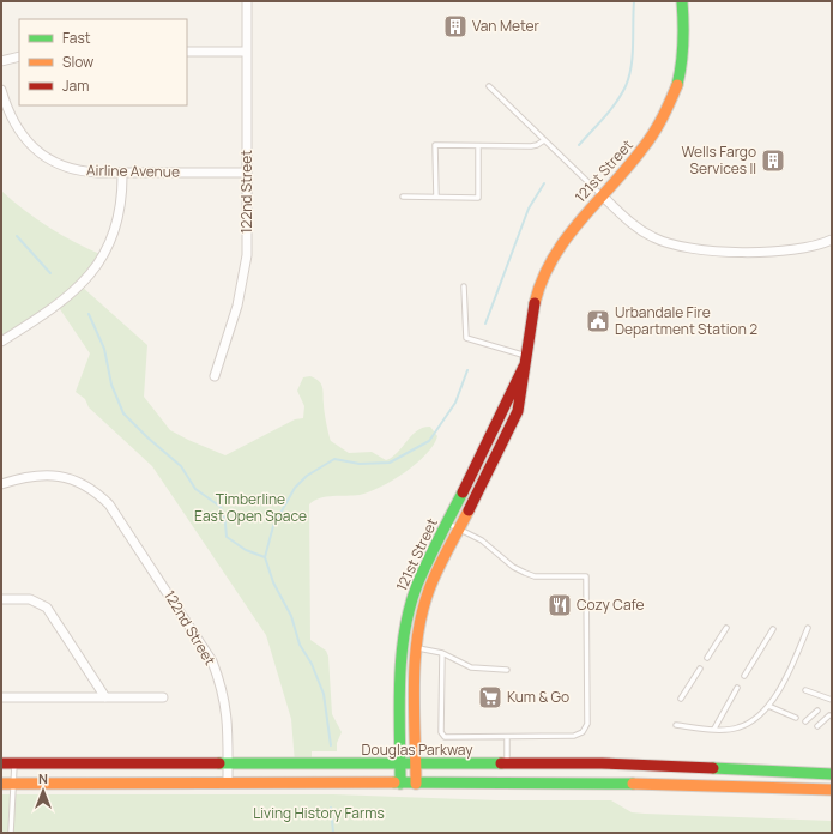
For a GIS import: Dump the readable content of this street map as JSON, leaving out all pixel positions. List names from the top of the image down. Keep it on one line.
{"streets":{"main road":["121st Street","Douglas Parkway"],"street":["Airline Avenue","122nd Street"]},"crossings":[["Airline Avenue","122nd Street"],["121st Street","Douglas Parkway"],["122nd Street","Douglas Parkway"]],"parks":["Timberline East Open Space","Living History Farms"],"places":{"building":["Van Meter","Wells Fargo Services II"],"public building":["Urbandale Fire Department Station 2"],"restaurant":["Cozy Cafe"],"supermarket":["Kum & Go"]},"legend":["Fast","Slow","Jam"],"north":"top"}
